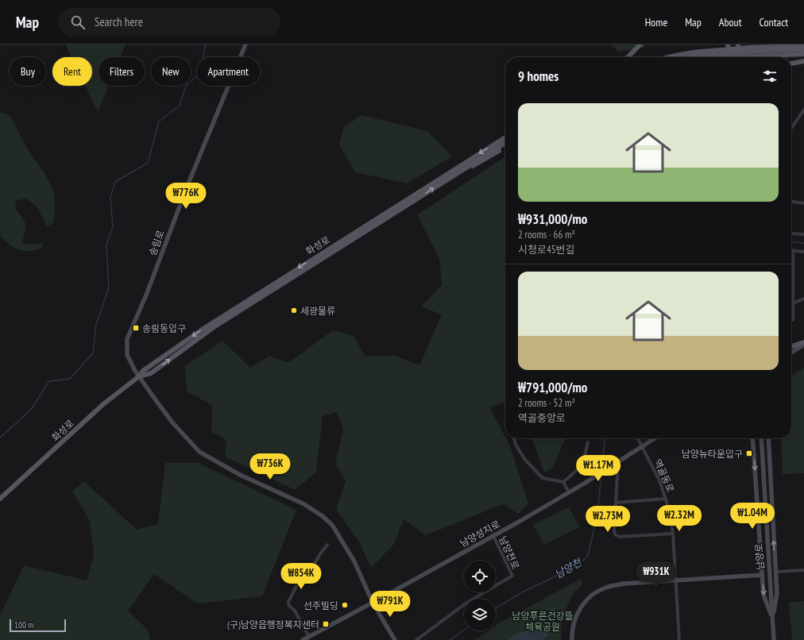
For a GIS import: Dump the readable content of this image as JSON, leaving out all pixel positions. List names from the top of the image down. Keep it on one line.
{"streets":{"main road":["송림로","화성로","남양성지로","남양로"],"street":["역골동로","남양천로"]},"crossings":[["송림로","화성로"],["송림로","남양성지로"],["역골동로","남양성지로"],["남양성지로","남양천로"]],"water":["남양천"],"parks":["남양푸른건강뜰 체육공원"],"places":{"other":["세광물류","선주빌딩"],"transit":["송림동입구","남양뉴타운입구","(구)남양읍행정복지센터"]},"scale_bar":"100 m","page":{"header":"Map","search":"Search here","nav":["Home","Map","About","Contact"],"chip":["Buy","Rent","Filters","New","Apartment"],"heading":"9 homes","list":[{"name":"₩931,000/mo","note":"2 rooms · 66 m² · 시청로45번길"},{"name":"₩791,000/mo","note":"2 rooms · 52 m² · 역골중앙로"}],"price":["₩776K","₩736K","₩1.17M","₩1.04M","₩2.32M","₩2.73M","₩931K","₩854K","₩791K"],"scale":"100 m"}}
